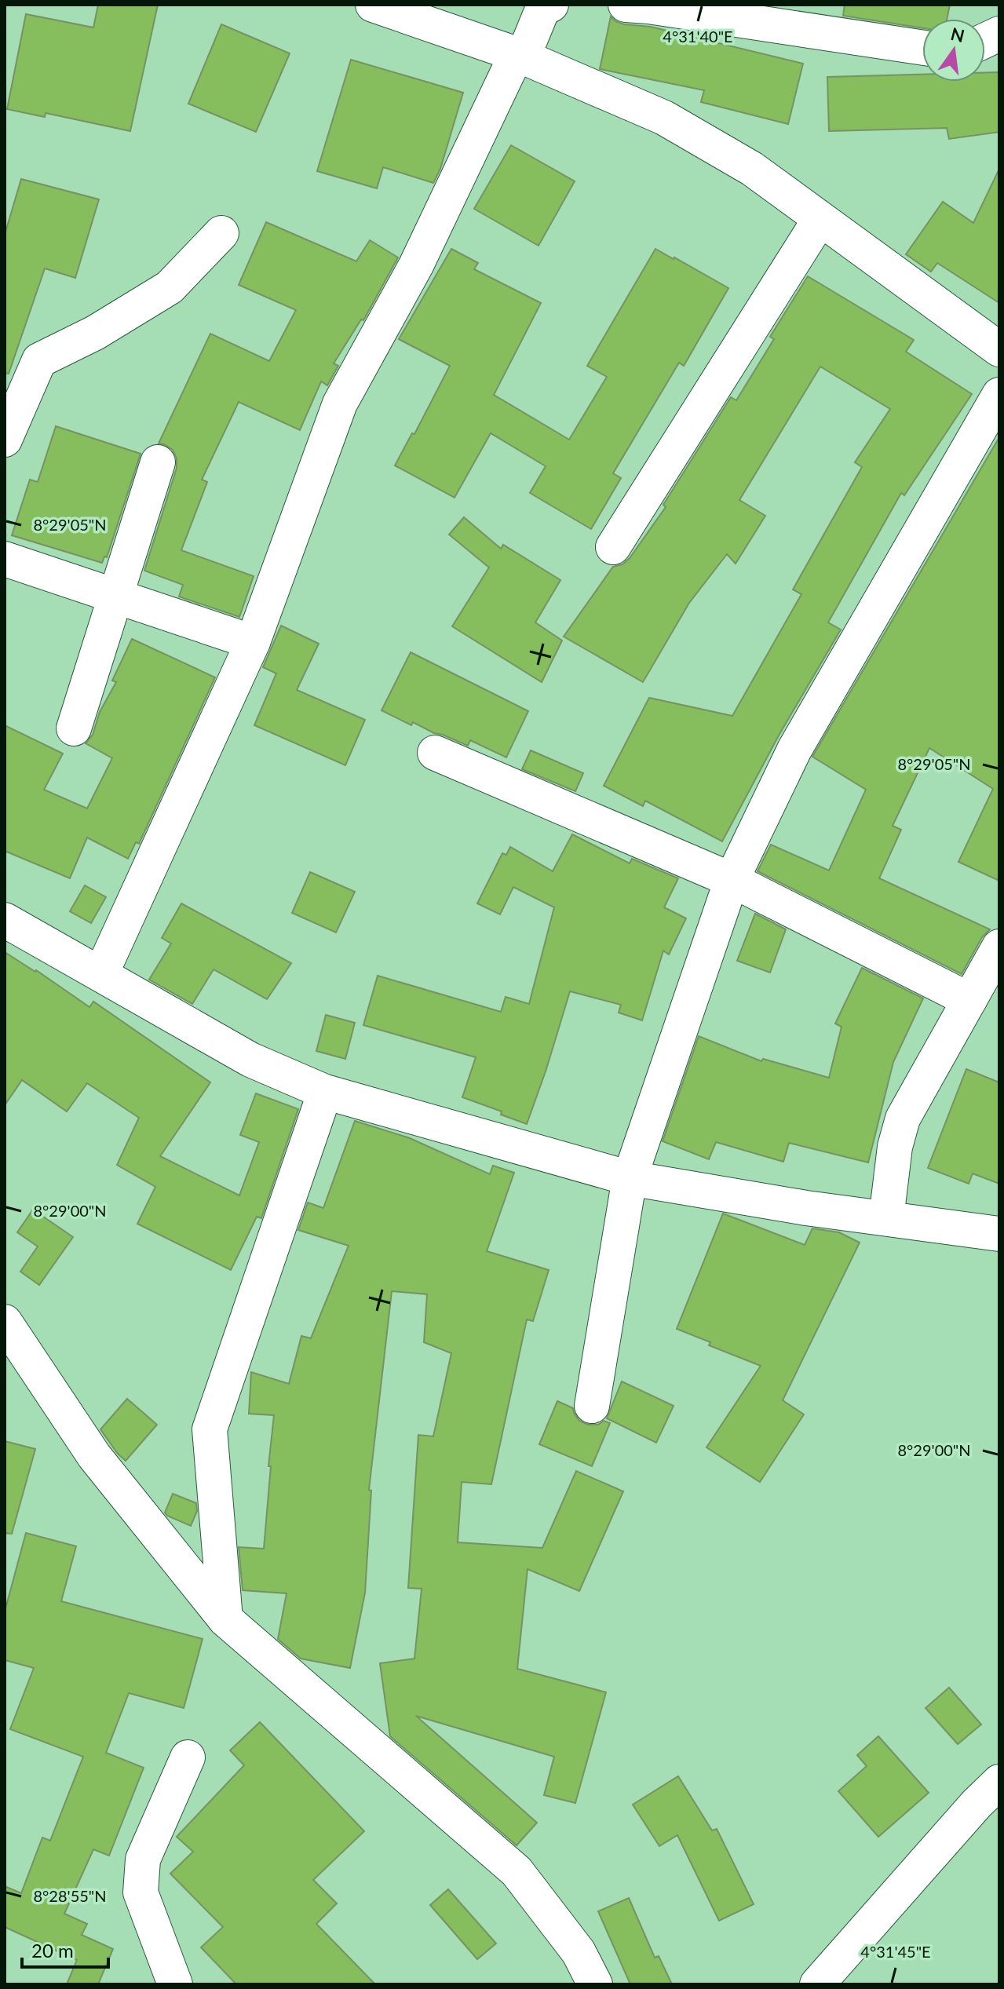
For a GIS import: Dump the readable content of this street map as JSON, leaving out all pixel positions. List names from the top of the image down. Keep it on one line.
{"scale_bar":"20 m","north":"top","coordinates":["4°31'40\"E","8°29'05\"N","8°29'00\"N","8°28'55\"N","4°31'45\"E"]}
